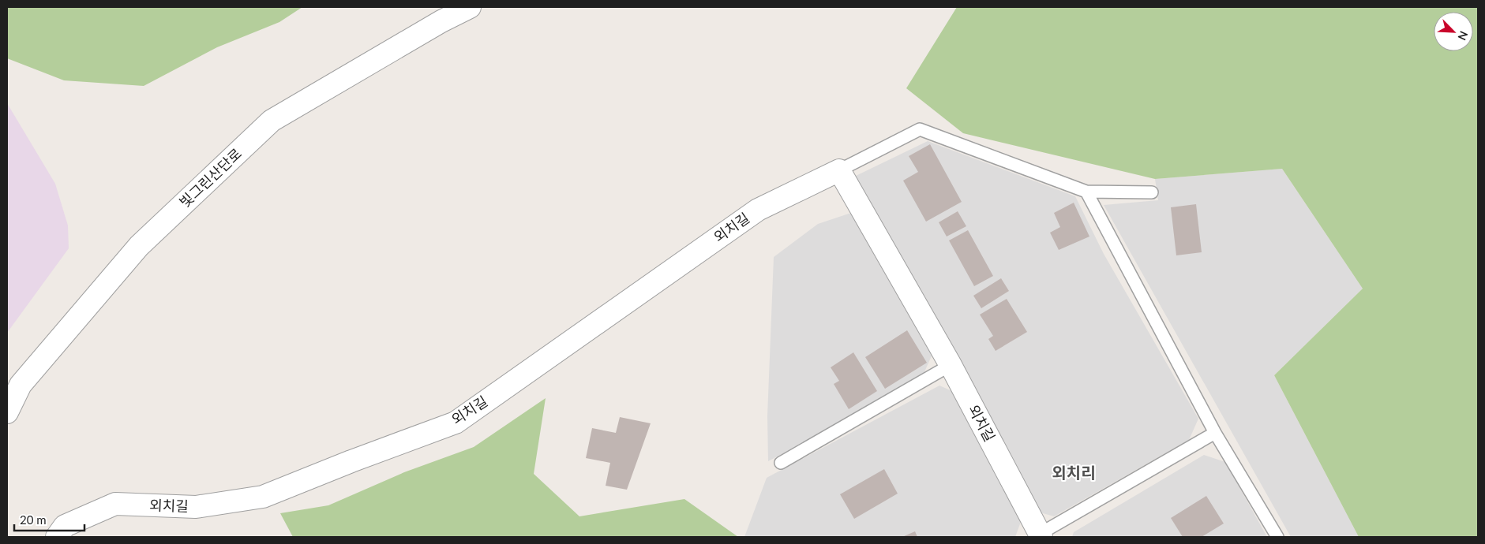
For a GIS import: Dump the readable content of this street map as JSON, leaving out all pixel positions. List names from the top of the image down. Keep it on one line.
{"streets":{"street":["빛그린산단로","외치길"]},"districts":["외치리"],"scale_bar":"20 m","north":"bottom right"}
